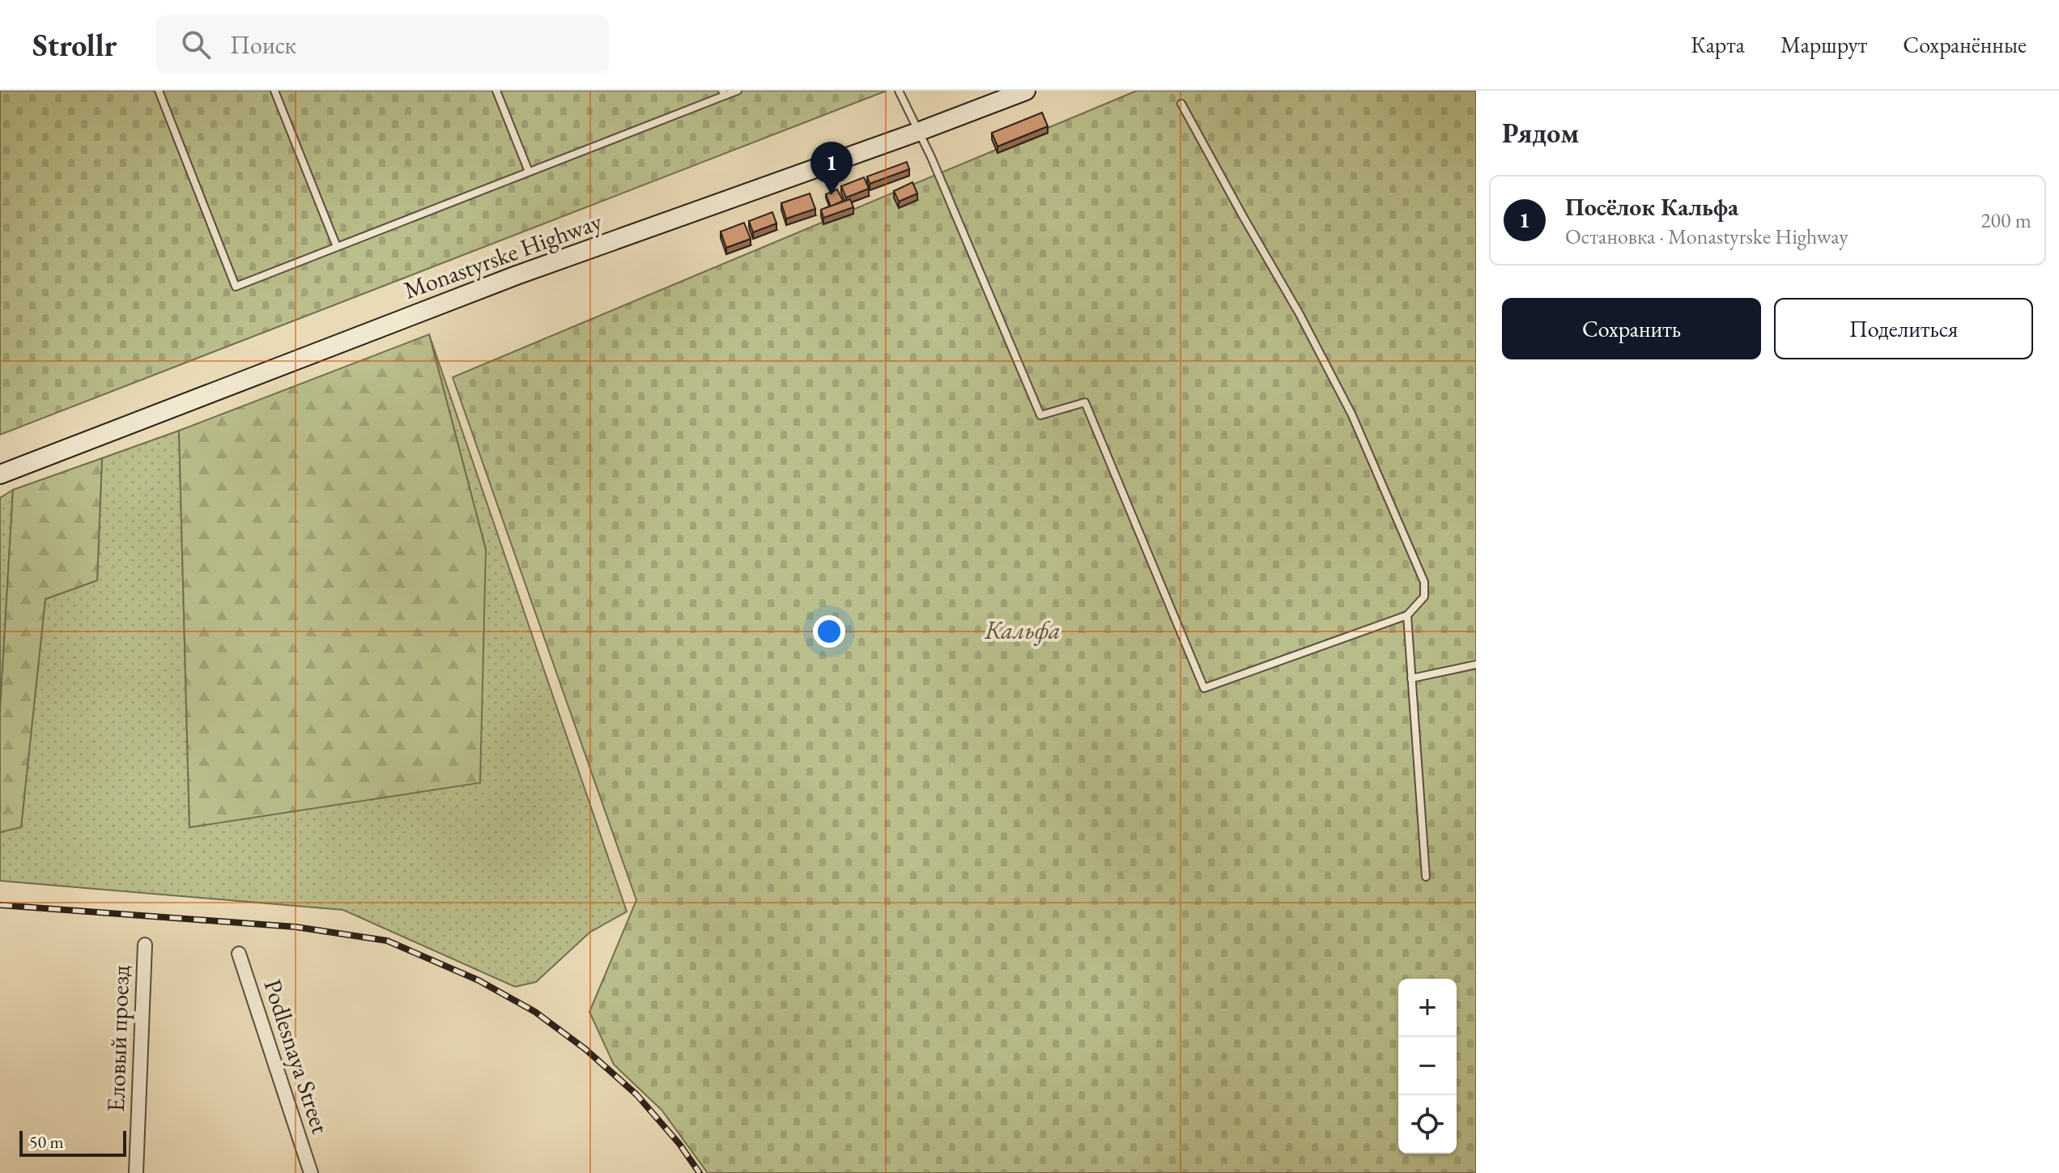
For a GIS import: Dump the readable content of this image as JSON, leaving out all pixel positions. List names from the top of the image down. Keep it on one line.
{"streets":{"main road":["Monastyrske Highway"],"street":["Еловый проезд","Podlesnaya Street"]},"parks":["Кальфа"],"scale_bar":"50 m","page":{"header":"Strollr","search":"Поиск","nav":["Карта","Маршрут","Сохранённые"],"heading":"Рядом","pins":"1","list":[{"mark":"1","name":"Посёлок Кальфа","note":"Остановка · Monastyrske Highway","value":"200 m"}],"buttons":["Сохранить","Поделиться"],"map_buttons":["+","−"],"scale":"50 m"}}
